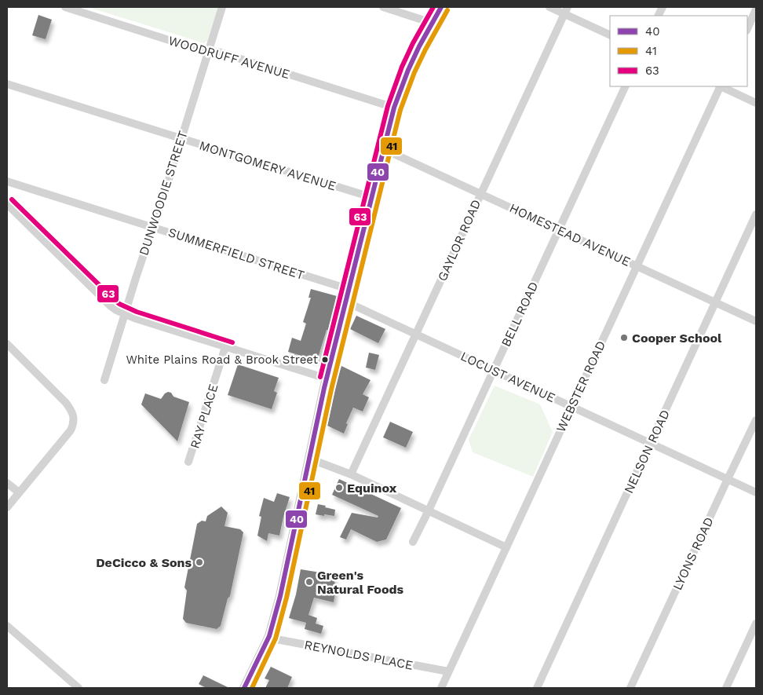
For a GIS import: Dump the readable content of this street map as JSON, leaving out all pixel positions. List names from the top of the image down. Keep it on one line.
{"streets":{"street":["WOODRUFF AVENUE","MONTGOMERY AVENUE","DUNWOODIE STREET","HOMESTEAD AVENUE","GAYLOR ROAD","SUMMERFIELD STREET","BELL ROAD","LOCUST AVENUE","WEBSTER ROAD","RAY PLACE","NELSON ROAD","LYONS ROAD","REYNOLDS PLACE"]},"crossings":[["WOODRUFF AVENUE","DUNWOODIE STREET"],["MONTGOMERY AVENUE","DUNWOODIE STREET"],["DUNWOODIE STREET","SUMMERFIELD STREET"],["HOMESTEAD AVENUE","GAYLOR ROAD"],["HOMESTEAD AVENUE","BELL ROAD"],["HOMESTEAD AVENUE","WEBSTER ROAD"],["HOMESTEAD AVENUE","NELSON ROAD"],["GAYLOR ROAD","LOCUST AVENUE"],["SUMMERFIELD STREET","LOCUST AVENUE"],["BELL ROAD","LOCUST AVENUE"],["LOCUST AVENUE","WEBSTER ROAD"],["LOCUST AVENUE","NELSON ROAD"],["LOCUST AVENUE","LYONS ROAD"],["WEBSTER ROAD","REYNOLDS PLACE"]],"places":["Cooper School","White Plains Road & Brook Street","Equinox","DeCicco & Sons","Green's Natural Foods"],"lines":["transit line 40","transit line 63","transit line 41"],"legend":["40","41","63"]}
